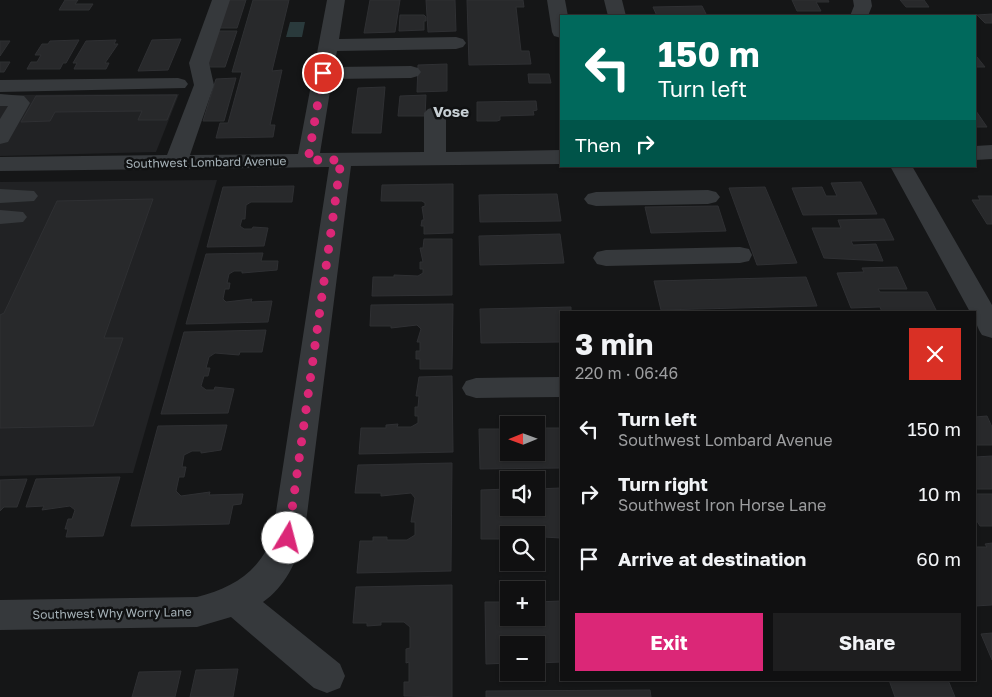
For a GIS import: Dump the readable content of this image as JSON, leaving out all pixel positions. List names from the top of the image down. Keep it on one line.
{"streets":{"street":["Southwest Lombard Avenue","Southwest Why Worry Lane"]},"crossings":[["Southwest Lombard Avenue","Southwest Why Worry Lane"]],"districts":["Vose"],"north":"left","page":{"turn":["150 m","Turn left"],"then":"Then","heading":["3 min","220 m · 06:46"],"list":[{"name":"Turn left","note":"Southwest Lombard Avenue","value":"150 m"},{"name":"Turn right","note":"Southwest Iron Horse Lane","value":"10 m"},{"name":"Arrive at destination","value":"60 m"}],"map_buttons":["+","−"],"buttons":["Exit","Share"]}}
